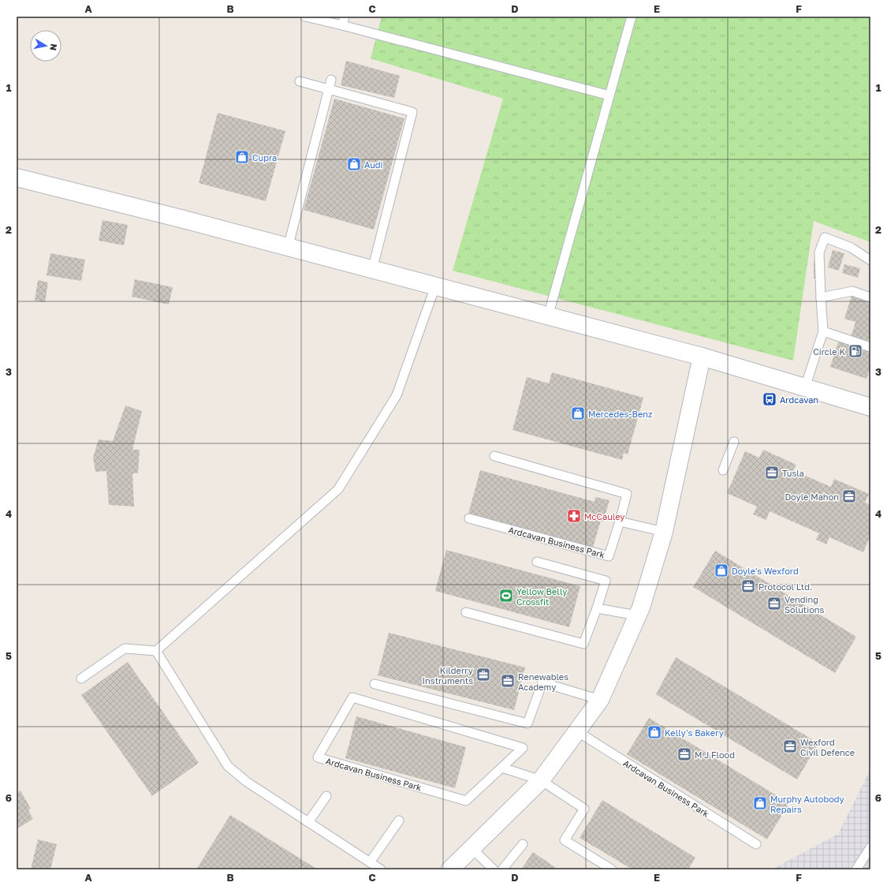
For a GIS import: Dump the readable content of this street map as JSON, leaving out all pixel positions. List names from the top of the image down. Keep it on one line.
{"streets":{"lane":["Ardcavan Business Park"]},"places":{"shop":["Cupra","Audi","Mercedes-Benz","Doyle's Wexford","Kelly's Bakery","Murphy Autobody Repairs"],"fuel station":["Circle K"],"bus stop":["Ardcavan"],"office":["Tusla","Doyle Mahon","Protocol Ltd.","Vending Solutions","Kilderry Instruments","Renewables Academy","Wexford Civil Defence","M J Flood"],"pharmacy":["McCauley"],"sports":["Yellow Belly Crossfit"]},"north":"right","grid":{"columns":["A","B","C","D","E","F"],"rows":["1","2","3","4","5","6"]}}
